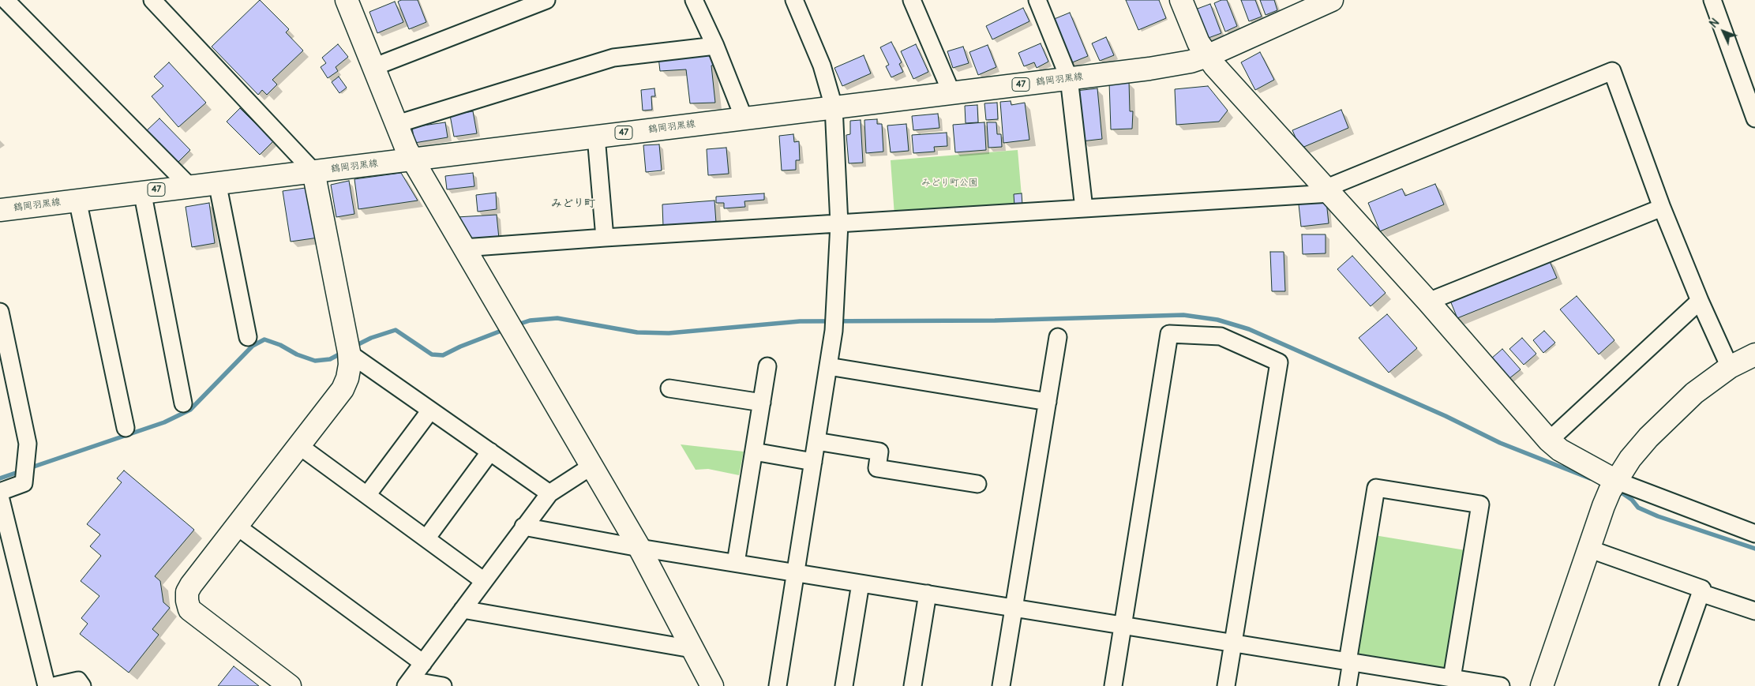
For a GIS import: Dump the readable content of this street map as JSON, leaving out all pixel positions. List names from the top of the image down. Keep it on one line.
{"streets":{"street":["鶴岡羽黒線","47"]},"districts":["みどり町"],"parks":["みどり町公園"],"north":"top left"}
